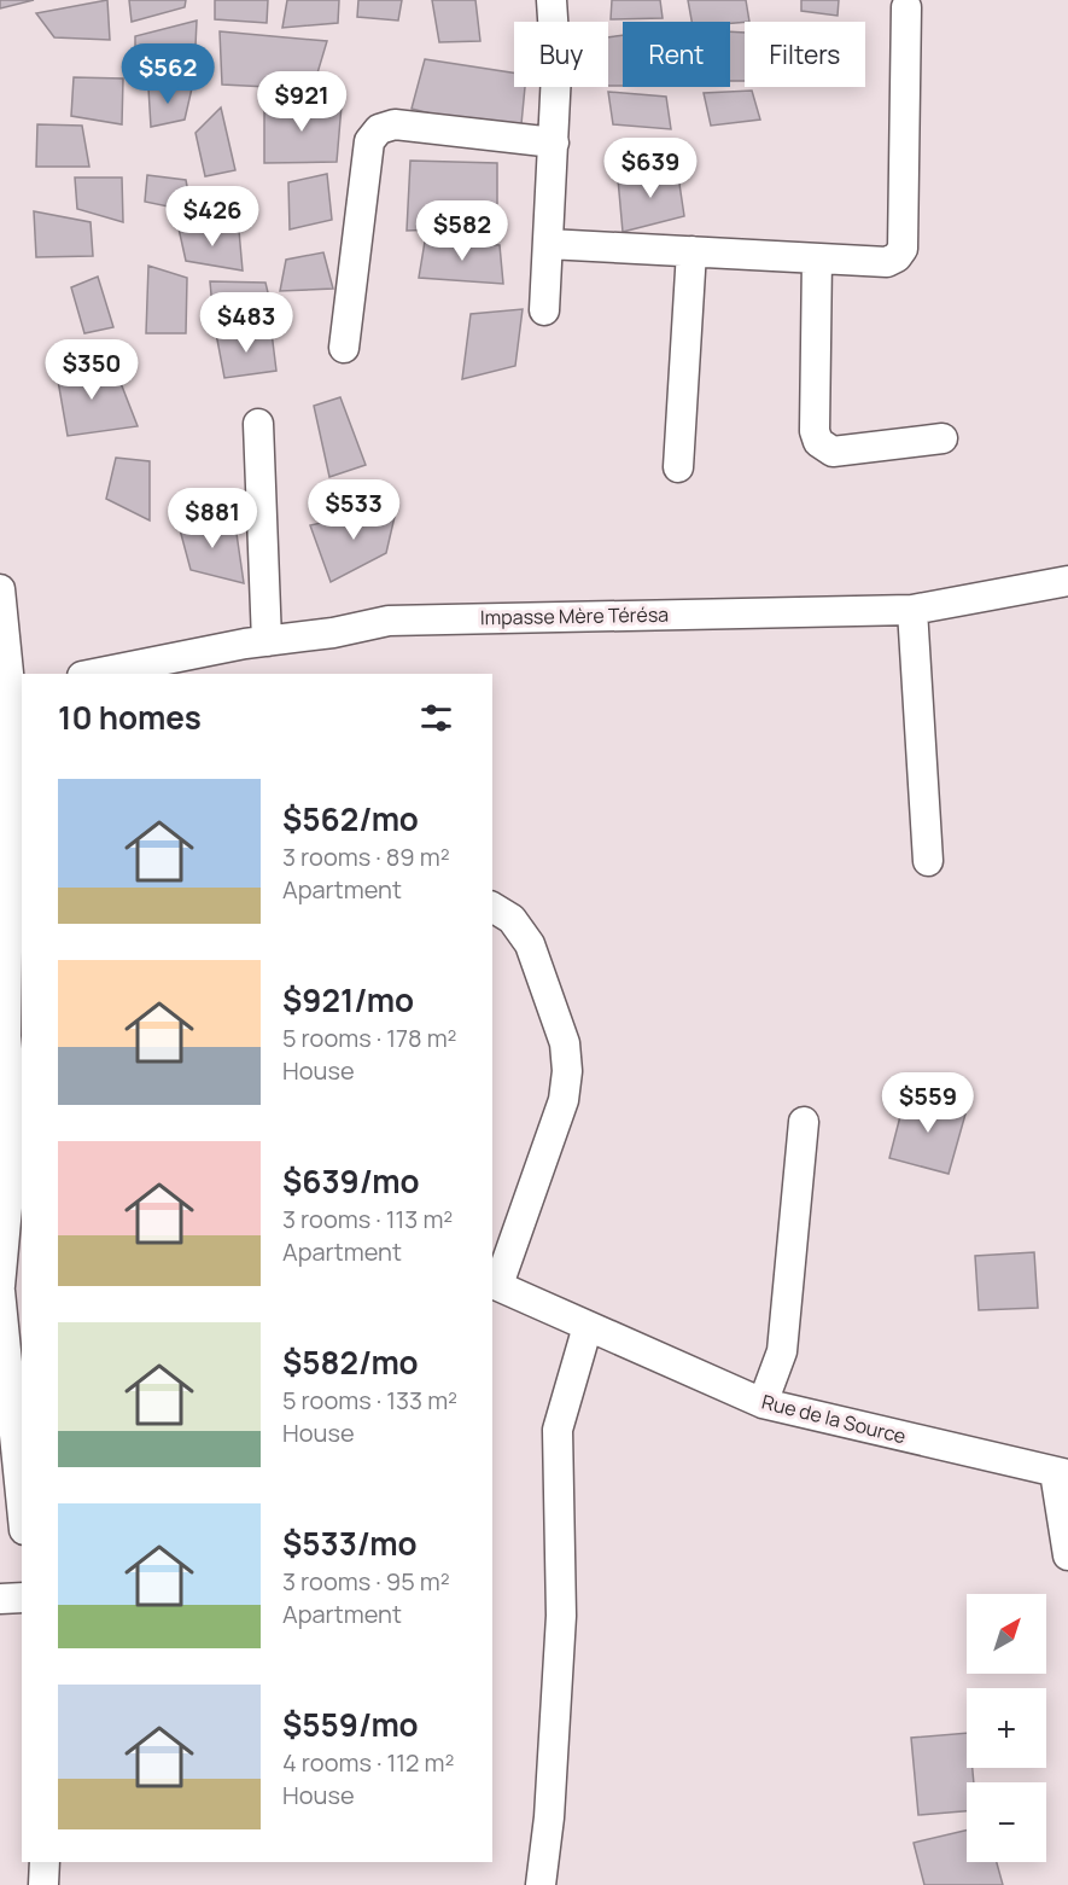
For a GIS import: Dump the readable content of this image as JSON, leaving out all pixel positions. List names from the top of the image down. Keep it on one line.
{"streets":{"street":["Impasse Mère Térésa","Rue de la Source"]},"north":"top right","page":{"chip":["Buy","Rent","Filters"],"price":["$562","$921","$639","$426","$582","$483","$350","$533","$881","$559"],"heading":"10 homes","list":[{"name":"$562/mo","note":"3 rooms · 89 m² · Apartment"},{"name":"$921/mo","note":"5 rooms · 178 m² · House"},{"name":"$639/mo","note":"3 rooms · 113 m² · Apartment"},{"name":"$582/mo","note":"5 rooms · 133 m² · House"},{"name":"$533/mo","note":"3 rooms · 95 m² · Apartment"},{"name":"$559/mo","note":"4 rooms · 112 m² · House"}],"map_buttons":["+","−"]}}
